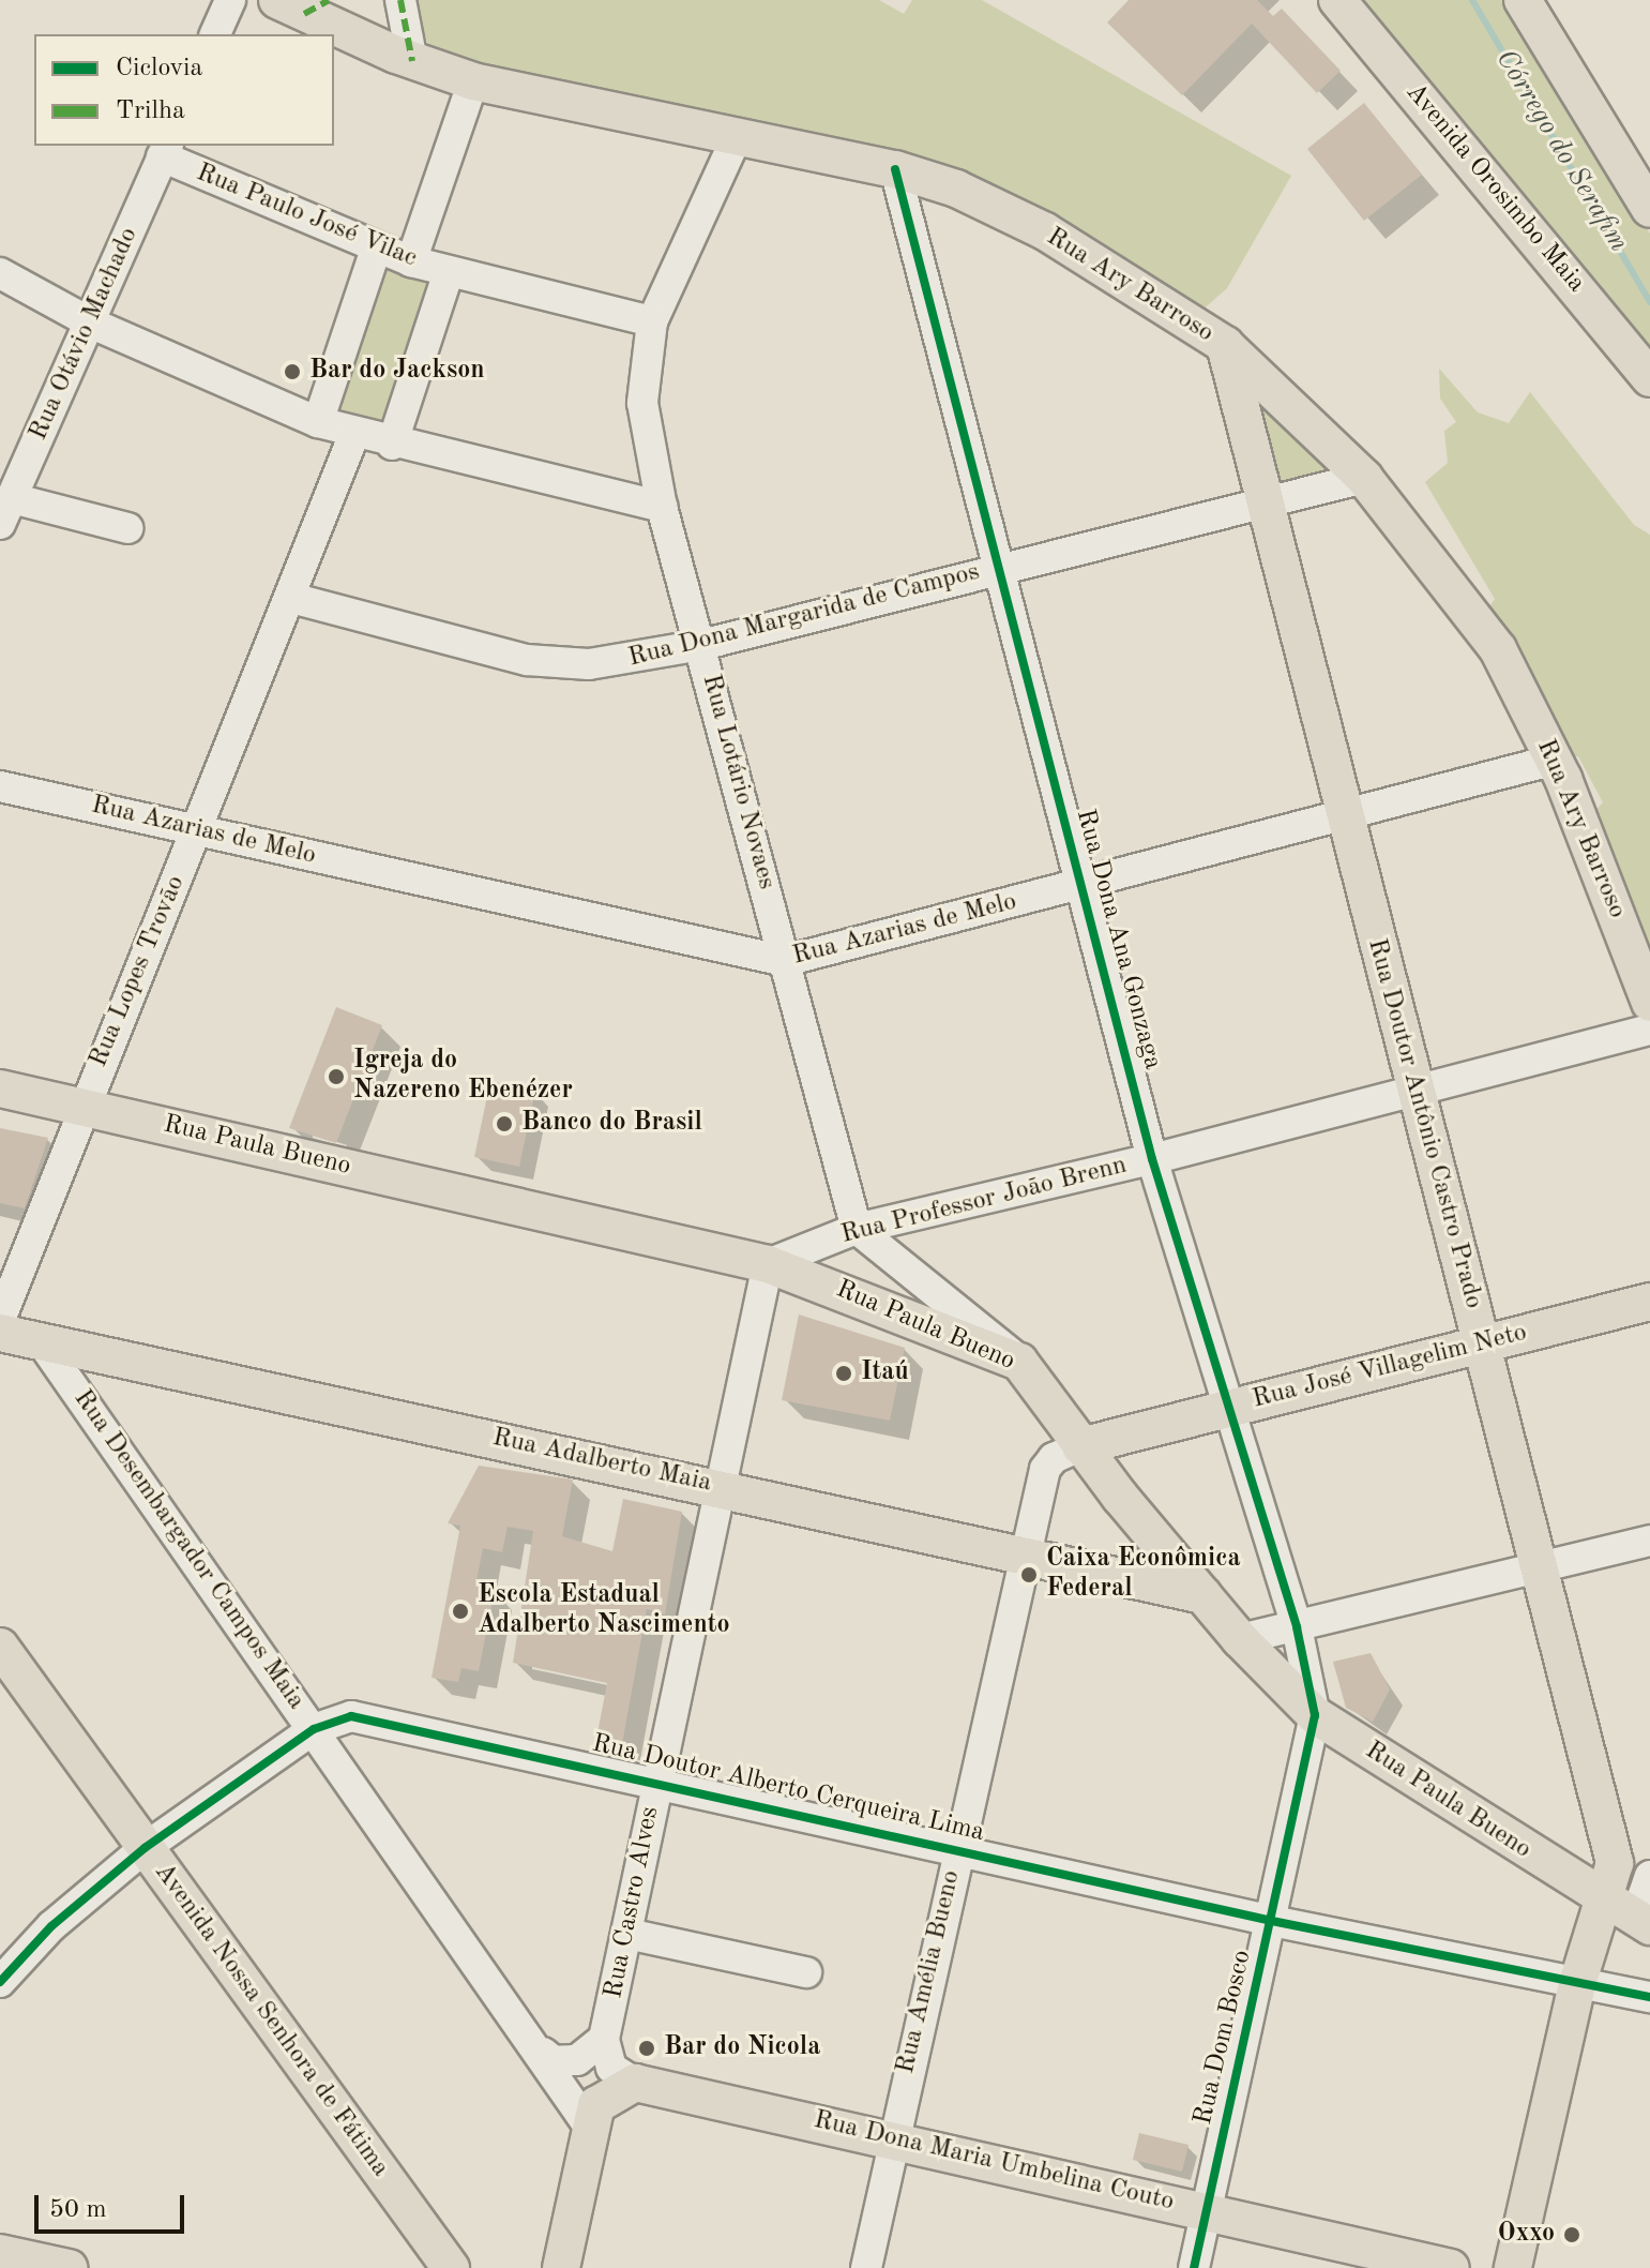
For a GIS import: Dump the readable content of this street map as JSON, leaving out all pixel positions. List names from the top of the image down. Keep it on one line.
{"streets":{"main road":["Avenida Orosimbo Maia","Rua Ary Barroso","Rua Doutor Antônio Castro Prado","Rua Paula Bueno","Rua José Villagelim Neto","Rua Adalberto Maia","Avenida Nossa Senhora de Fátima","Rua Dona Maria Umbelina Couto"],"street":["Rua Paulo José Vilac","Rua Otávio Machado","Rua Dona Margarida de Campos","Rua Lotário Novaes","Rua Azarias de Melo","Rua Dona Ana Gonzaga","Rua Lopes Trovão","Rua Professor João Brenn","Rua Desembargador Campos Maia","Rua Doutor Alberto Cerqueira Lima","Rua Castro Alves","Rua Amélia Bueno","Rua Dom Bosco"]},"crossings":[["Rua Paulo José Vilac","Rua Otávio Machado"],["Rua Paulo José Vilac","Rua Lotário Novaes"],["Rua Ary Barroso","Rua Dona Margarida de Campos"],["Rua Ary Barroso","Rua Lotário Novaes"],["Rua Ary Barroso","Rua Azarias de Melo"],["Rua Ary Barroso","Rua Dona Ana Gonzaga"],["Rua Ary Barroso","Rua Doutor Antônio Castro Prado"],["Rua Dona Margarida de Campos","Rua Lotário Novaes"],["Rua Dona Margarida de Campos","Rua Dona Ana Gonzaga"],["Rua Dona Margarida de Campos","Rua Lopes Trovão"],["Rua Dona Margarida de Campos","Rua Doutor Antônio Castro Prado"],["Rua Lotário Novaes","Rua Azarias de Melo"],["Rua Lotário Novaes","Rua Professor João Brenn"],["Rua Azarias de Melo","Rua Dona Ana Gonzaga"],["Rua Azarias de Melo","Rua Lopes Trovão"],["Rua Azarias de Melo","Rua Doutor Antônio Castro Prado"],["Rua Dona Ana Gonzaga","Rua Paula Bueno"],["Rua Dona Ana Gonzaga","Rua Professor João Brenn"],["Rua Dona Ana Gonzaga","Rua José Villagelim Neto"],["Rua Dona Ana Gonzaga","Rua Dom Bosco"],["Rua Lopes Trovão","Rua Paula Bueno"],["Rua Doutor Antônio Castro Prado","Rua Paula Bueno"],["Rua Doutor Antônio Castro Prado","Rua Professor João Brenn"],["Rua Doutor Antônio Castro Prado","Rua José Villagelim Neto"],["Rua Doutor Antônio Castro Prado","Rua Doutor Alberto Cerqueira Lima"],["Rua Paula Bueno","Rua Professor João Brenn"],["Rua Paula Bueno","Rua José Villagelim Neto"],["Rua Paula Bueno","Rua Adalberto Maia"],["Rua Paula Bueno","Rua Castro Alves"],["Rua Paula Bueno","Rua Amélia Bueno"],["Rua Paula Bueno","Rua Dom Bosco"],["Rua Professor João Brenn","Rua Castro Alves"],["Rua José Villagelim Neto","Rua Amélia Bueno"],["Rua Adalberto Maia","Rua Desembargador Campos Maia"],["Rua Adalberto Maia","Rua Castro Alves"],["Rua Adalberto Maia","Rua Amélia Bueno"],["Rua Desembargador Campos Maia","Rua Doutor Alberto Cerqueira Lima"],["Rua Doutor Alberto Cerqueira Lima","Rua Castro Alves"],["Rua Doutor Alberto Cerqueira Lima","Rua Amélia Bueno"],["Rua Doutor Alberto Cerqueira Lima","Avenida Nossa Senhora de Fátima"],["Rua Doutor Alberto Cerqueira Lima","Rua Dom Bosco"],["Rua Amélia Bueno","Rua Dona Maria Umbelina Couto"],["Rua Dom Bosco","Rua Dona Maria Umbelina Couto"]],"water":["Córrego do Serafim"],"places":["Bar do Jackson","Igreja do Nazereno Ebenézer","Banco do Brasil","Itaú","Caixa Econômica Federal","Escola Estadual Adalberto Nascimento","Bar do Nicola","Oxxo"],"legend":["Ciclovia","Trilha"],"scale_bar":"50 m"}
